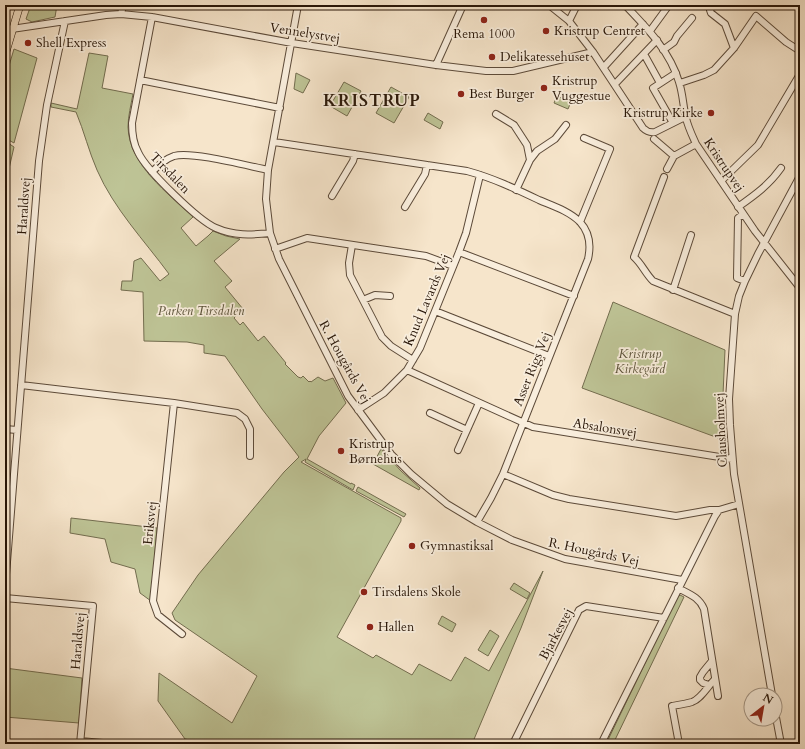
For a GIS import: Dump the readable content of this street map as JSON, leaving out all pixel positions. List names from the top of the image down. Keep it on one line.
{"streets":{"street":["Vennelystvej","Kristrupvej","Tirsdalen","Haraldsvej","Knud Lavards Vej","R. Hougårds Vej","Asser Rigs Vej","Absalonsvej","Clausholmvej","Eriksvej","Bjarkesvej"]},"crossings":[["Vennelystvej","Tirsdalen"],["Vennelystvej","Haraldsvej"],["Vennelystvej","R. Hougårds Vej"],["Kristrupvej","Clausholmvej"],["Tirsdalen","R. Hougårds Vej"],["Knud Lavards Vej","R. Hougårds Vej"],["Knud Lavards Vej","Absalonsvej"],["R. Hougårds Vej","Asser Rigs Vej"],["Asser Rigs Vej","Absalonsvej"],["Absalonsvej","Clausholmvej"]],"districts":["KRISTRUP"],"parks":["Parken Tirsdalen","Kristrup Kirkegård"],"places":["Rema 1000","Kristrup Centret","Shell Express","Delikatessehuset","Kristrup Vuggestue","Best Burger","Kristrup Kirke","Kristrup Børnehus","Gymnastiksal","Tirsdalens Skole","Hallen"],"north":"top right"}
